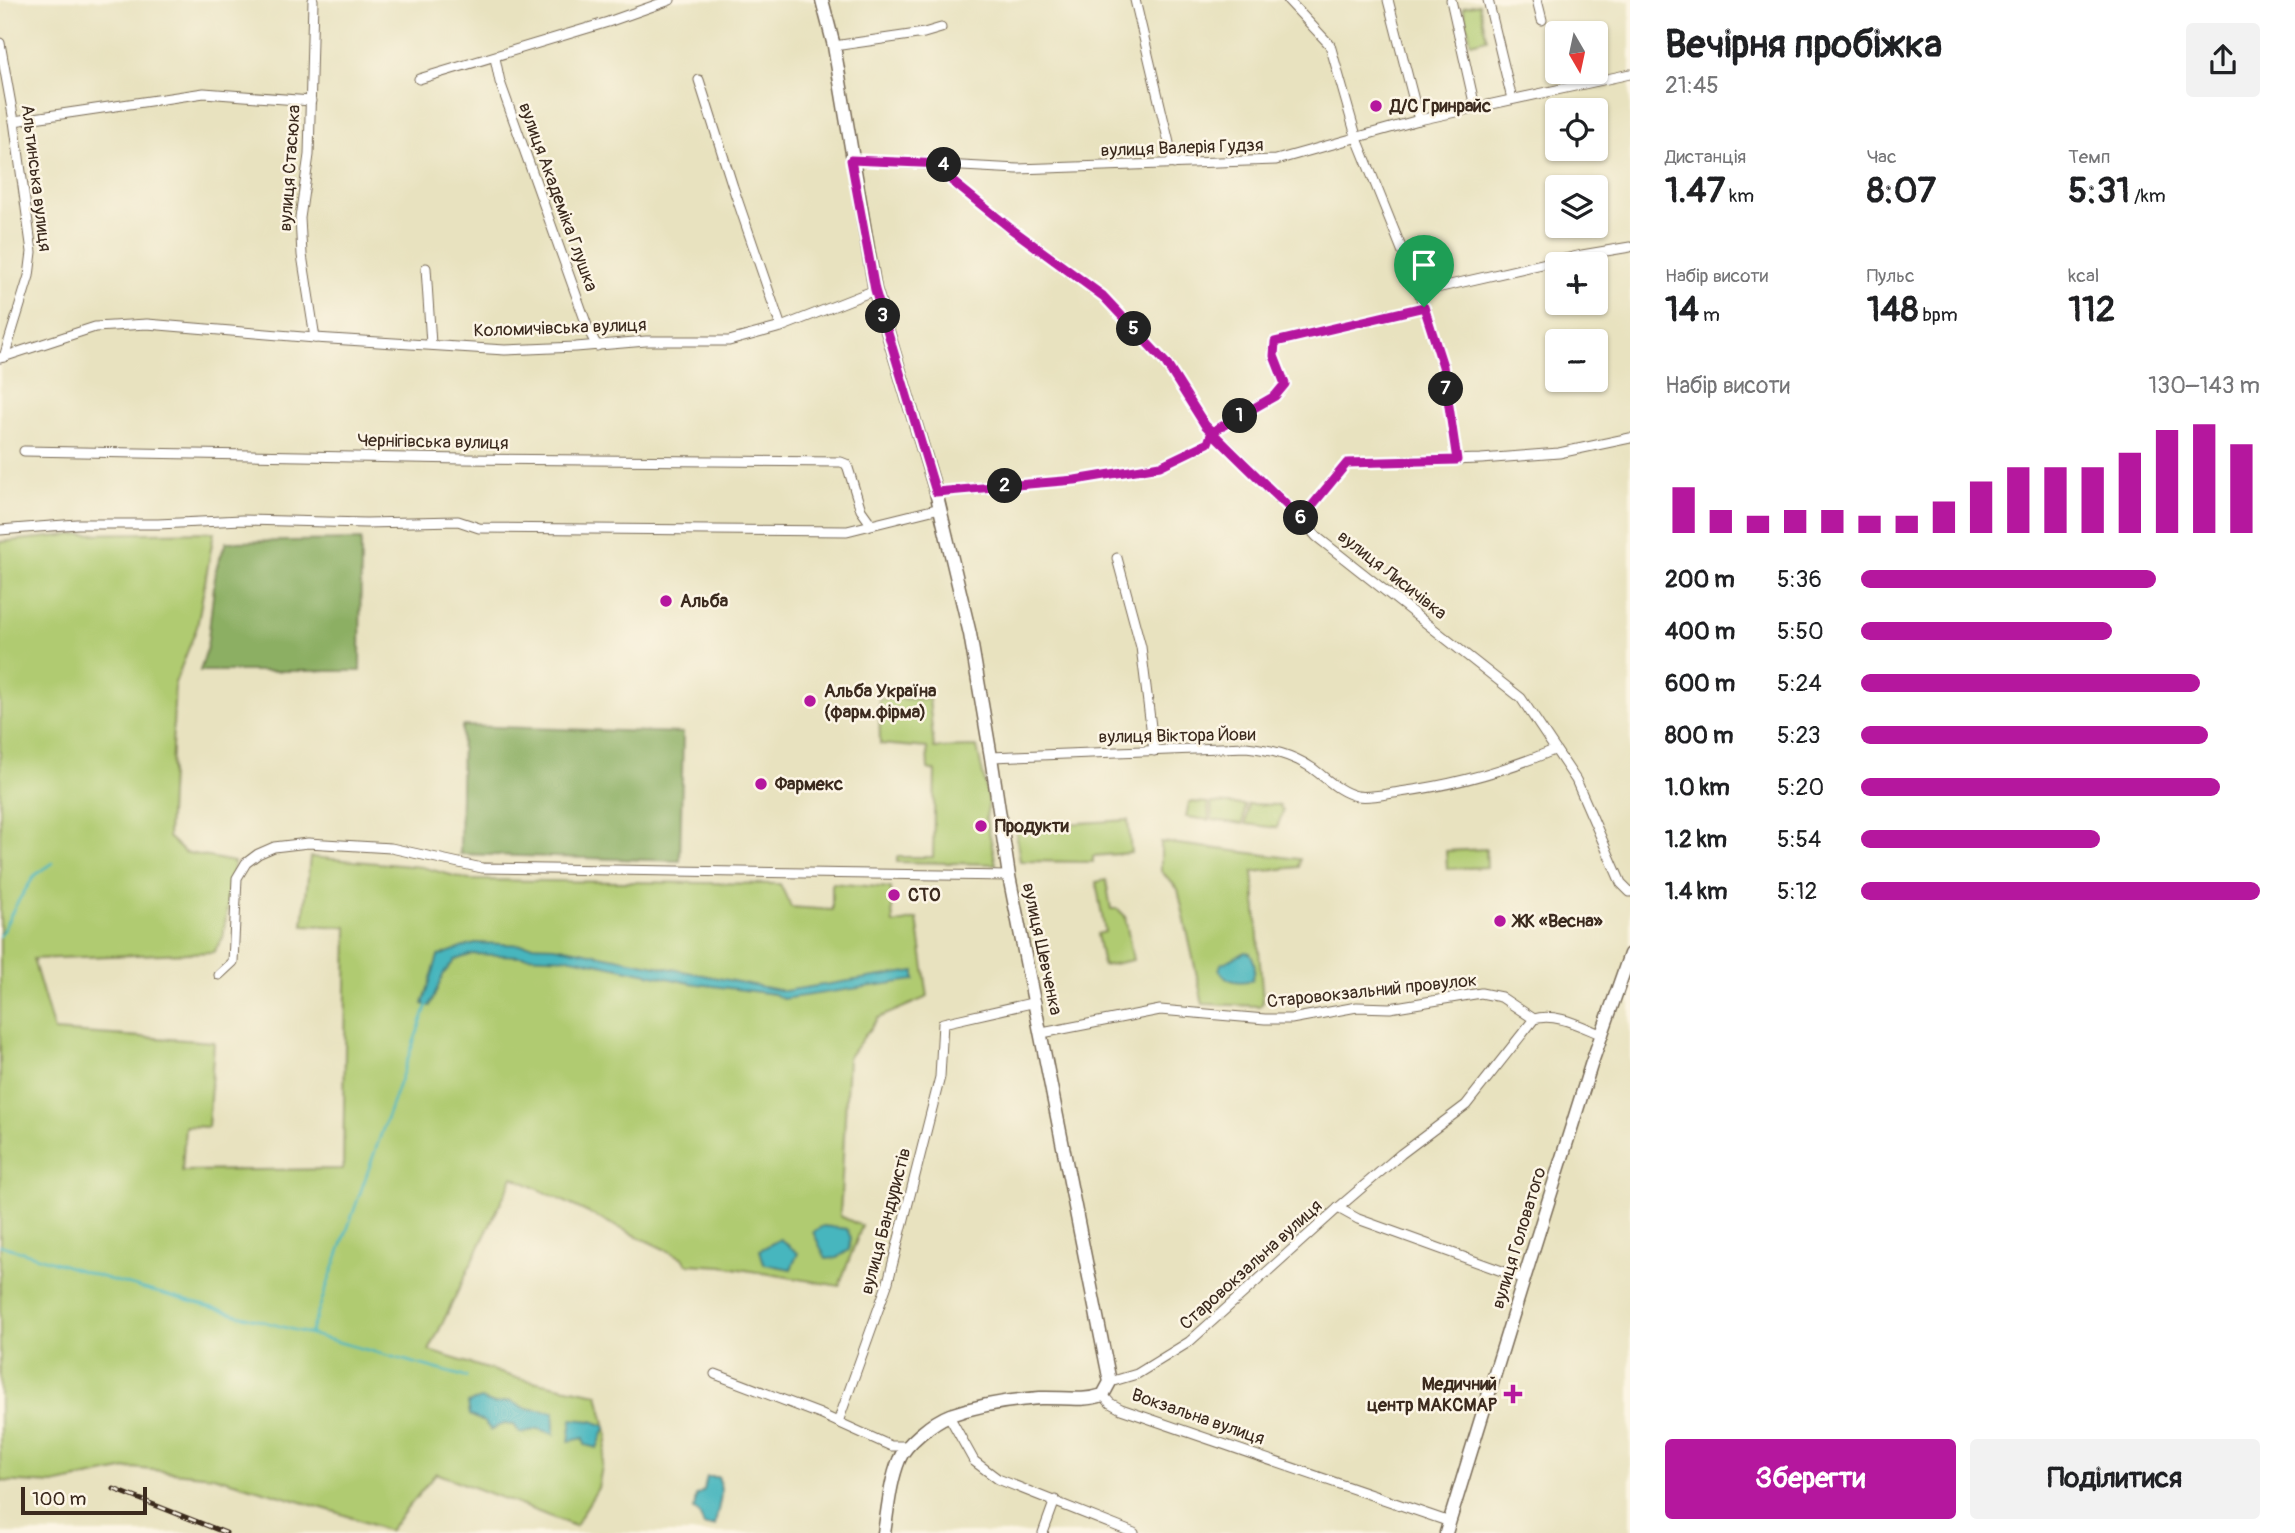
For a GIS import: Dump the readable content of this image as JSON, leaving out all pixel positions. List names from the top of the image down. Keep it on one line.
{"streets":{"main road":["вулиця Шевченка","вулиця Головатого"],"street":["вулиця Валерія Гудзя","вулиця Стасюка","Альтинська вулиця","вулиця Академіка Глушка","Коломичівська вулиця","Чернігівська вулиця","вулиця Лисичівка","вулиця Віктора Йови","Старовокзальний провулок","вулиця Бандуристів","Старовокзальна вулиця","Вокзальна вулиця"]},"crossings":[["вулиця Валерія Гудзя","вулиця Лисичівка"],["вулиця Валерія Гудзя","вулиця Шевченка"],["вулиця Стасюка","Коломичівська вулиця"],["Альтинська вулиця","Коломичівська вулиця"],["вулиця Академіка Глушка","Коломичівська вулиця"],["Коломичівська вулиця","вулиця Шевченка"],["вулиця Лисичівка","вулиця Віктора Йови"],["вулиця Віктора Йови","вулиця Шевченка"],["вулиця Шевченка","Старовокзальний провулок"],["вулиця Шевченка","вулиця Бандуристів"],["вулиця Шевченка","Старовокзальна вулиця"],["Старовокзальний провулок","Старовокзальна вулиця"],["вулиця Головатого","Старовокзальна вулиця"],["вулиця Головатого","Вокзальна вулиця"]],"places":{"other":["Д/С Гринрайс","Альба","Альба Україна (фарм.фірма)","Фармекс","Продукти","СТО","ЖК «Весна»"],"health":["Медичний центр МАКСМАР"]},"scale_bar":"100 m","north":"bottom","page":{"heading":["Вечірня пробіжка","21:45"],"map_buttons":["+","−"],"stats":[["Дистанція","1.47 km"],["Час","8:07"],["Темп","5:31 /km"],["Набір висоти","14 m"],["Пульс","148 bpm"],["kcal","112"]],"pins":["4","3","5","7","1","2","6"],"chart":["Набір висоти","130–143 m"],"list":[{"name":"200 m","note":"5:36"},{"name":"400 m","note":"5:50"},{"name":"600 m","note":"5:24"},{"name":"800 m","note":"5:23"},{"name":"1.0 km","note":"5:20"},{"name":"1.2 km","note":"5:54"},{"name":"1.4 km","note":"5:12"}],"buttons":["Зберегти","Поділитися"],"scale":"100 m"}}
